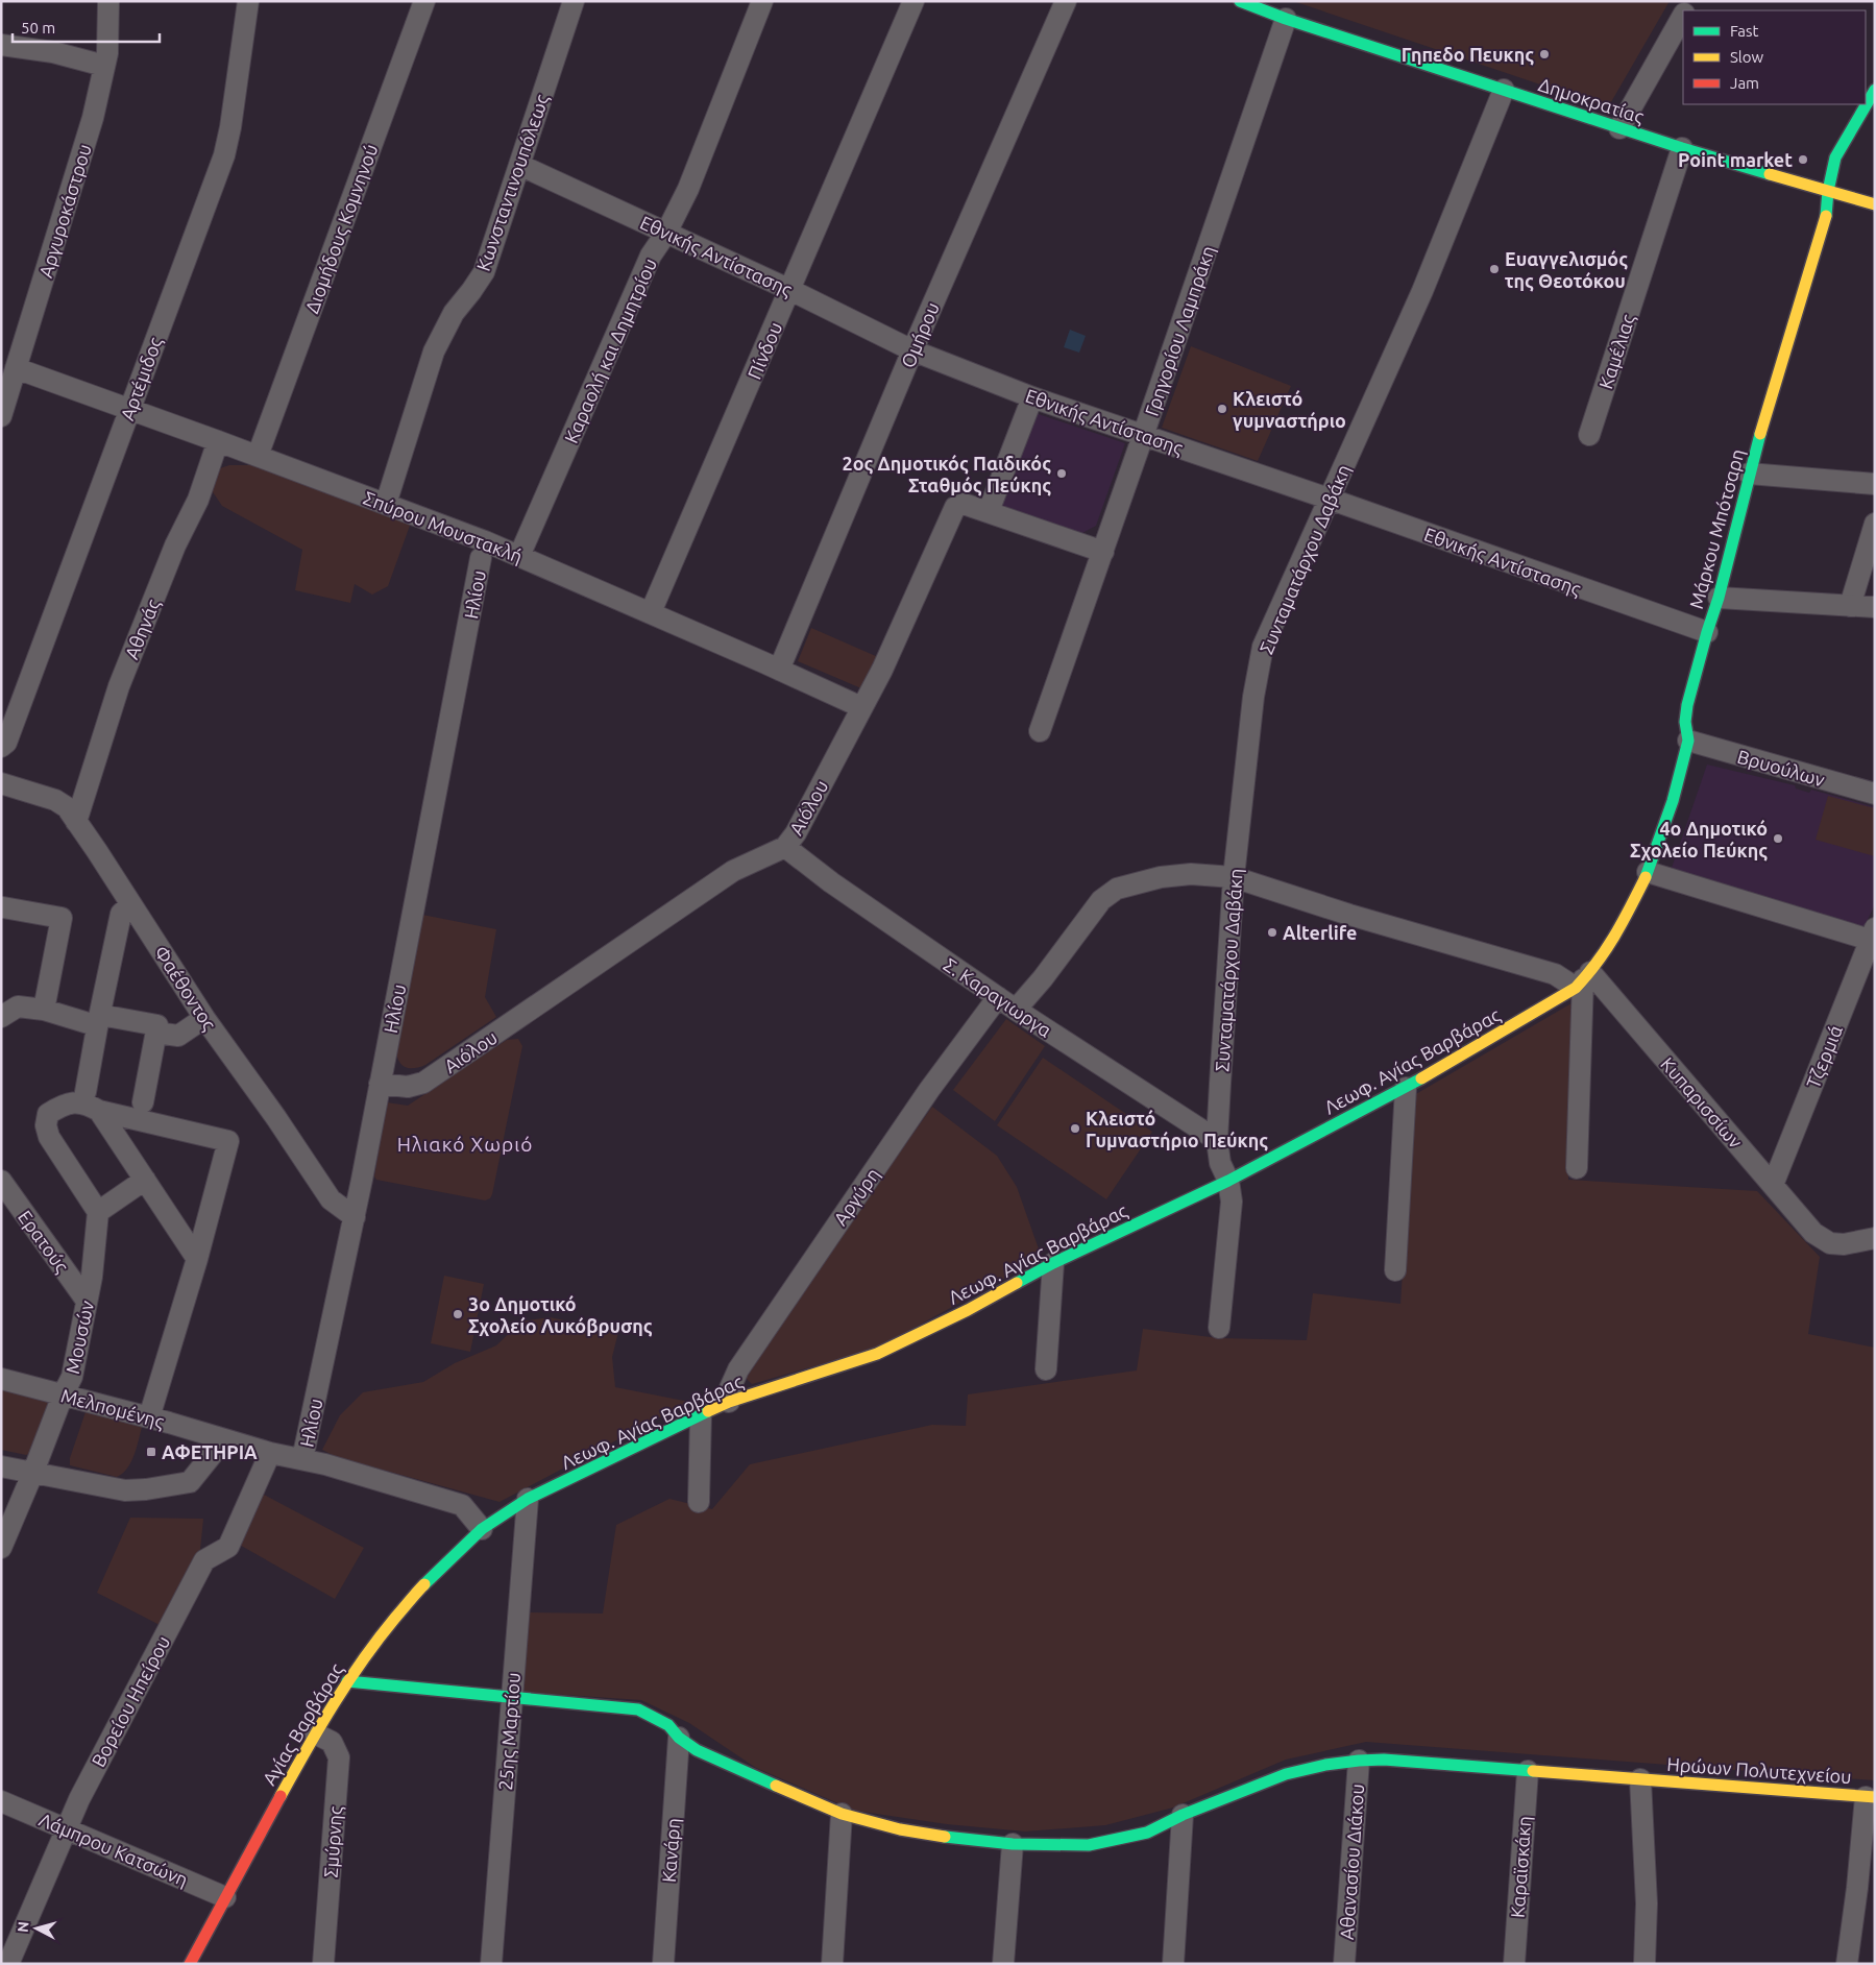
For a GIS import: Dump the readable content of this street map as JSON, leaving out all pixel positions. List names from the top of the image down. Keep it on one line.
{"streets":{"street":["Δημοκρατίας","Κωνσταντινουπόλεως","Αργυροκάστρου","Διομήδους Κομνηνού","Εθνικής Αντίστασης","Γρηγορίου Λαμπράκη","Ομήρου","Καραολή και Δημητρίου","Πίνδου","Καμέλιας","Αρτέμιδος","Σπύρου Μουστακλή","Μάρκου Μπότσαρη","Συνταματάρχου Δαβάκη","Ηλίου","Αθηνάς","Βρυούλων","Αιόλου","Φαέθοντος","Σ. Καραγιωργα","Τζερμιά","Λεωφ. Αγίας Βαρβάρας","Κυπαρισσίων","Αργύρη","Ερατούς","Μουσών","Μελπομένης","Βορείου Ηπείρου","Αγίας Βαρβάρας","25ης Μαρτίου","Ηρώων Πολυτεχνείου","Σμύρνης","Λάμπρου Κατσώνη","Κανάρη","Αθανασίου Διάκου","Καραϊσκάκη"]},"crossings":[["Δημοκρατίας","Γρηγορίου Λαμπράκη"],["Δημοκρατίας","Καμέλιας"],["Δημοκρατίας","Μάρκου Μπότσαρη"],["Δημοκρατίας","Συνταματάρχου Δαβάκη"],["Κωνσταντινουπόλεως","Εθνικής Αντίστασης"],["Κωνσταντινουπόλεως","Σπύρου Μουστακλή"],["Αργυροκάστρου","Σπύρου Μουστακλή"],["Διομήδους Κομνηνού","Σπύρου Μουστακλή"],["Εθνικής Αντίστασης","Γρηγορίου Λαμπράκη"],["Εθνικής Αντίστασης","Ομήρου"],["Εθνικής Αντίστασης","Καραολή και Δημητρίου"],["Εθνικής Αντίστασης","Πίνδου"],["Εθνικής Αντίστασης","Μάρκου Μπότσαρη"],["Εθνικής Αντίστασης","Συνταματάρχου Δαβάκη"],["Γρηγορίου Λαμπράκη","Αιόλου"],["Ομήρου","Σπύρου Μουστακλή"],["Καραολή και Δημητρίου","Σπύρου Μουστακλή"],["Πίνδου","Σπύρου Μουστακλή"],["Αρτέμιδος","Σπύρου Μουστακλή"],["Σπύρου Μουστακλή","Αθηνάς"],["Σπύρου Μουστακλή","Αιόλου"],["Μάρκου Μπότσαρη","Βρυούλων"],["Μάρκου Μπότσαρη","Λεωφ. Αγίας Βαρβάρας"],["Μάρκου Μπότσαρη","Κυπαρισσίων"],["Συνταματάρχου Δαβάκη","Σ. Καραγιωργα"],["Συνταματάρχου Δαβάκη","Λεωφ. Αγίας Βαρβάρας"],["Συνταματάρχου Δαβάκη","Κυπαρισσίων"],["Ηλίου","Αιόλου"],["Ηλίου","Φαέθοντος"],["Ηλίου","Μελπομένης"],["Αθηνάς","Φαέθοντος"],["Αιόλου","Σ. Καραγιωργα"],["Σ. Καραγιωργα","Κυπαρισσίων"],["Σ. Καραγιωργα","Αργύρη"],["Τζερμιά","Κυπαρισσίων"],["Λεωφ. Αγίας Βαρβάρας","Κυπαρισσίων"],["Λεωφ. Αγίας Βαρβάρας","Αργύρη"],["Λεωφ. Αγίας Βαρβάρας","Μελπομένης"],["Λεωφ. Αγίας Βαρβάρας","Αγίας Βαρβάρας"],["Λεωφ. Αγίας Βαρβάρας","25ης Μαρτίου"],["Ερατούς","Μουσών"],["Μουσών","Μελπομένης"],["Μελπομένης","Βορείου Ηπείρου"],["Μελπομένης","Αγίας Βαρβάρας"],["Βορείου Ηπείρου","Λάμπρου Κατσώνη"],["Αγίας Βαρβάρας","Ηρώων Πολυτεχνείου"],["Αγίας Βαρβάρας","Σμύρνης"],["Αγίας Βαρβάρας","Λάμπρου Κατσώνη"],["25ης Μαρτίου","Ηρώων Πολυτεχνείου"],["Ηρώων Πολυτεχνείου","Κανάρη"],["Ηρώων Πολυτεχνείου","Αθανασίου Διάκου"],["Ηρώων Πολυτεχνείου","Καραϊσκάκη"]],"districts":["Ηλιακό Χωριό"],"places":{"other":["Γηπεδο Πευκης","Point market","Ευαγγελισμός της Θεοτόκου","Κλειστό γυμναστήριο","2ος Δημοτικός Παιδικός Σταθμός Πεύκης","4o Δημοτικό Σχολείο Πεύκης","Alterlife","Κλειστό Γυμναστήριο Πεύκης","3ο Δημοτικό Σχολείο Λυκόβρυσης"],"transit":["ΑΦΕΤΗΡΙΑ"]},"legend":["Fast","Slow","Jam"],"scale_bar":"50 m","north":"left"}
